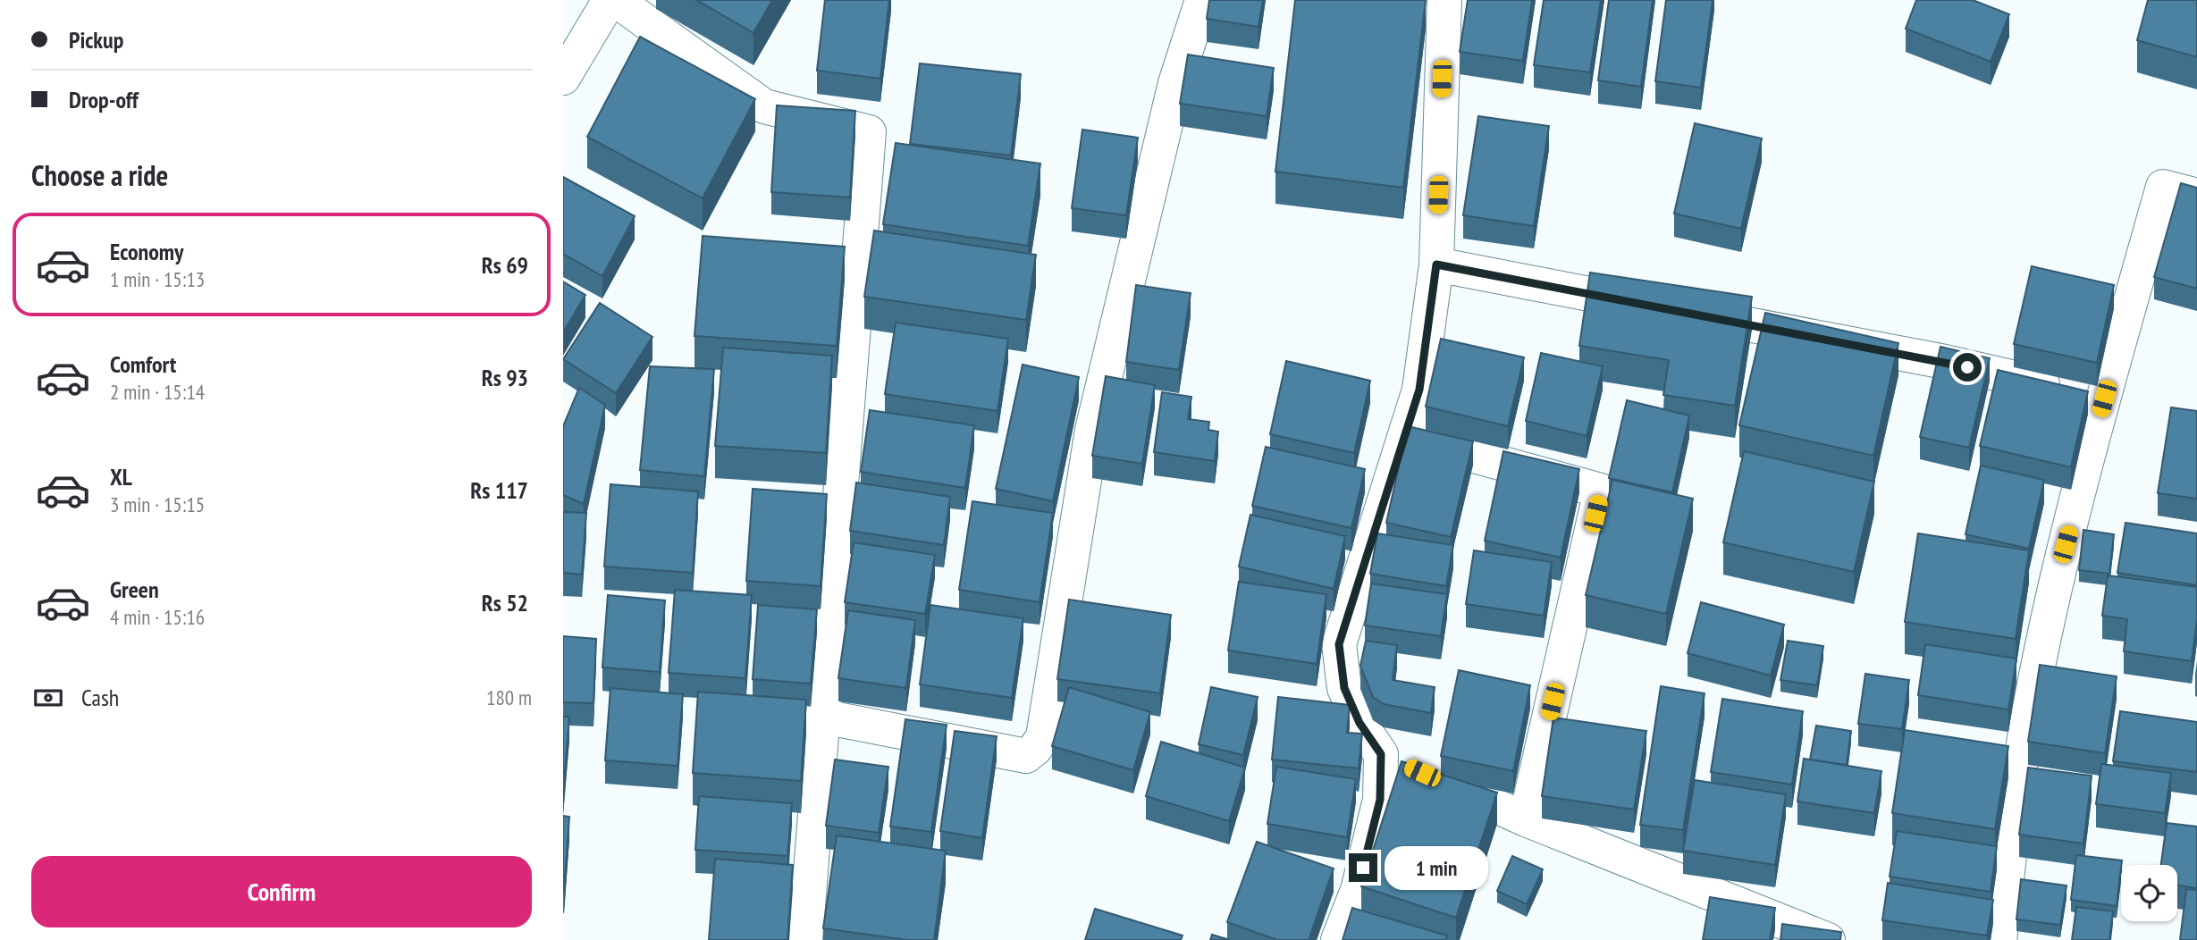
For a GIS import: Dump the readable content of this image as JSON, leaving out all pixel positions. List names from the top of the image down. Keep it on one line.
{"page":{"banner":["Pickup","Drop-off"],"heading":"Choose a ride","list":[{"name":"Economy","note":"1 min · 15:13","value":"Rs 69"},{"name":"Comfort","note":"2 min · 15:14","value":"Rs 93"},{"name":"XL","note":"3 min · 15:15","value":"Rs 117"},{"name":"Green","note":"4 min · 15:16","value":"Rs 52"}],"pay":["Cash","180 m"],"buttons":"Confirm","bubble":"1 min"}}
